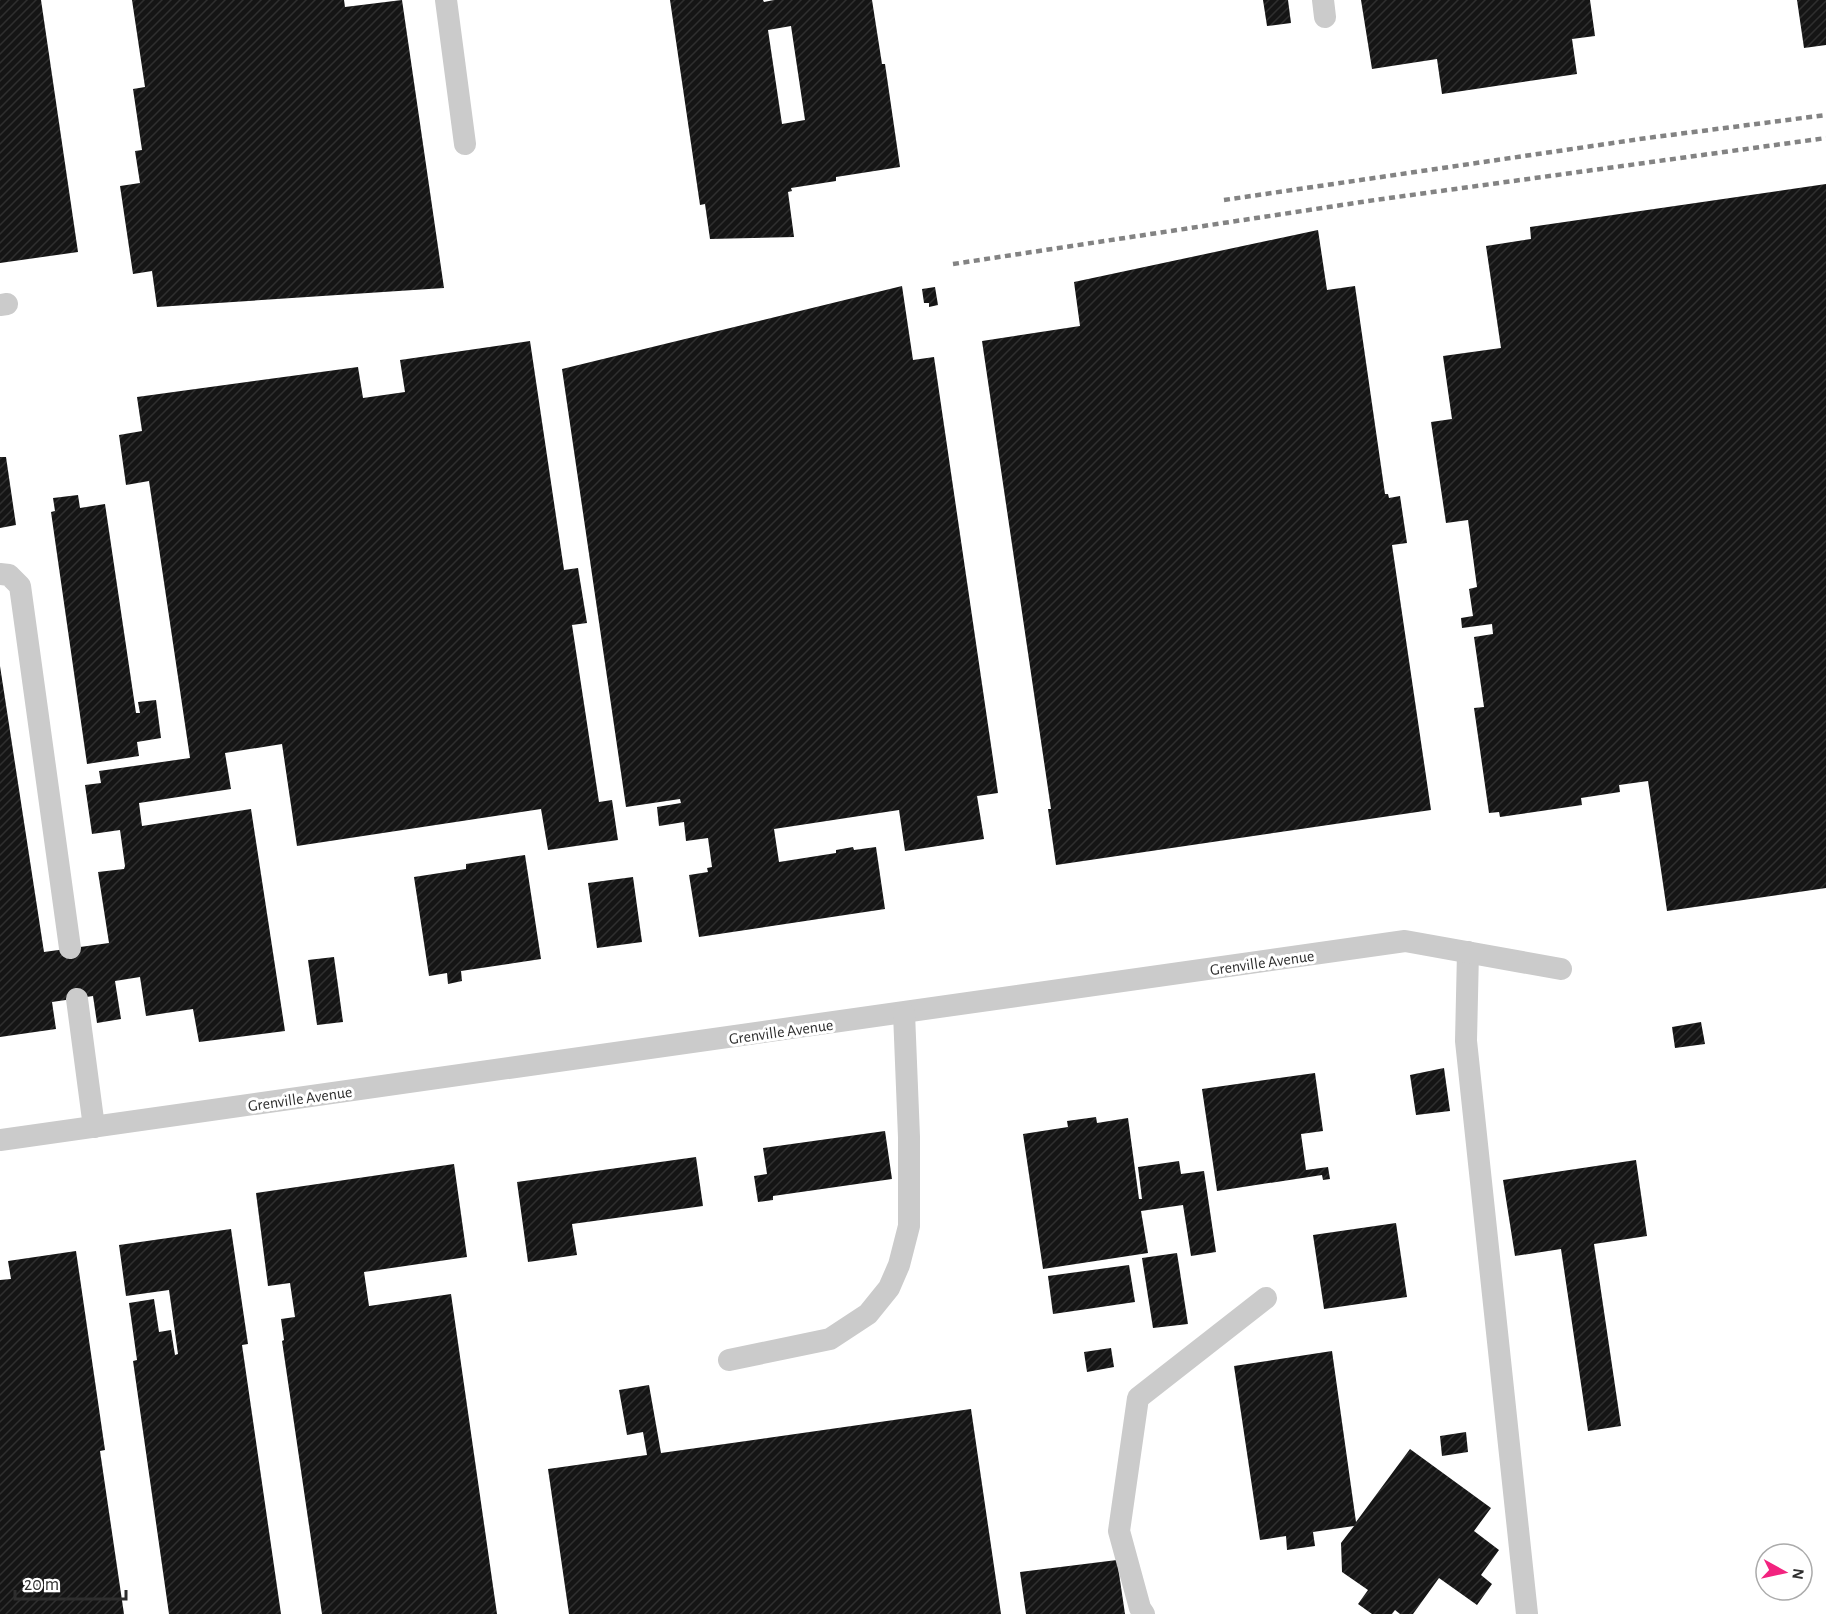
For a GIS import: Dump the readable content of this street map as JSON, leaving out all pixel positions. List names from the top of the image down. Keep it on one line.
{"streets":{"lane":["Grenville Avenue"]},"scale_bar":"20 m","north":"right"}
